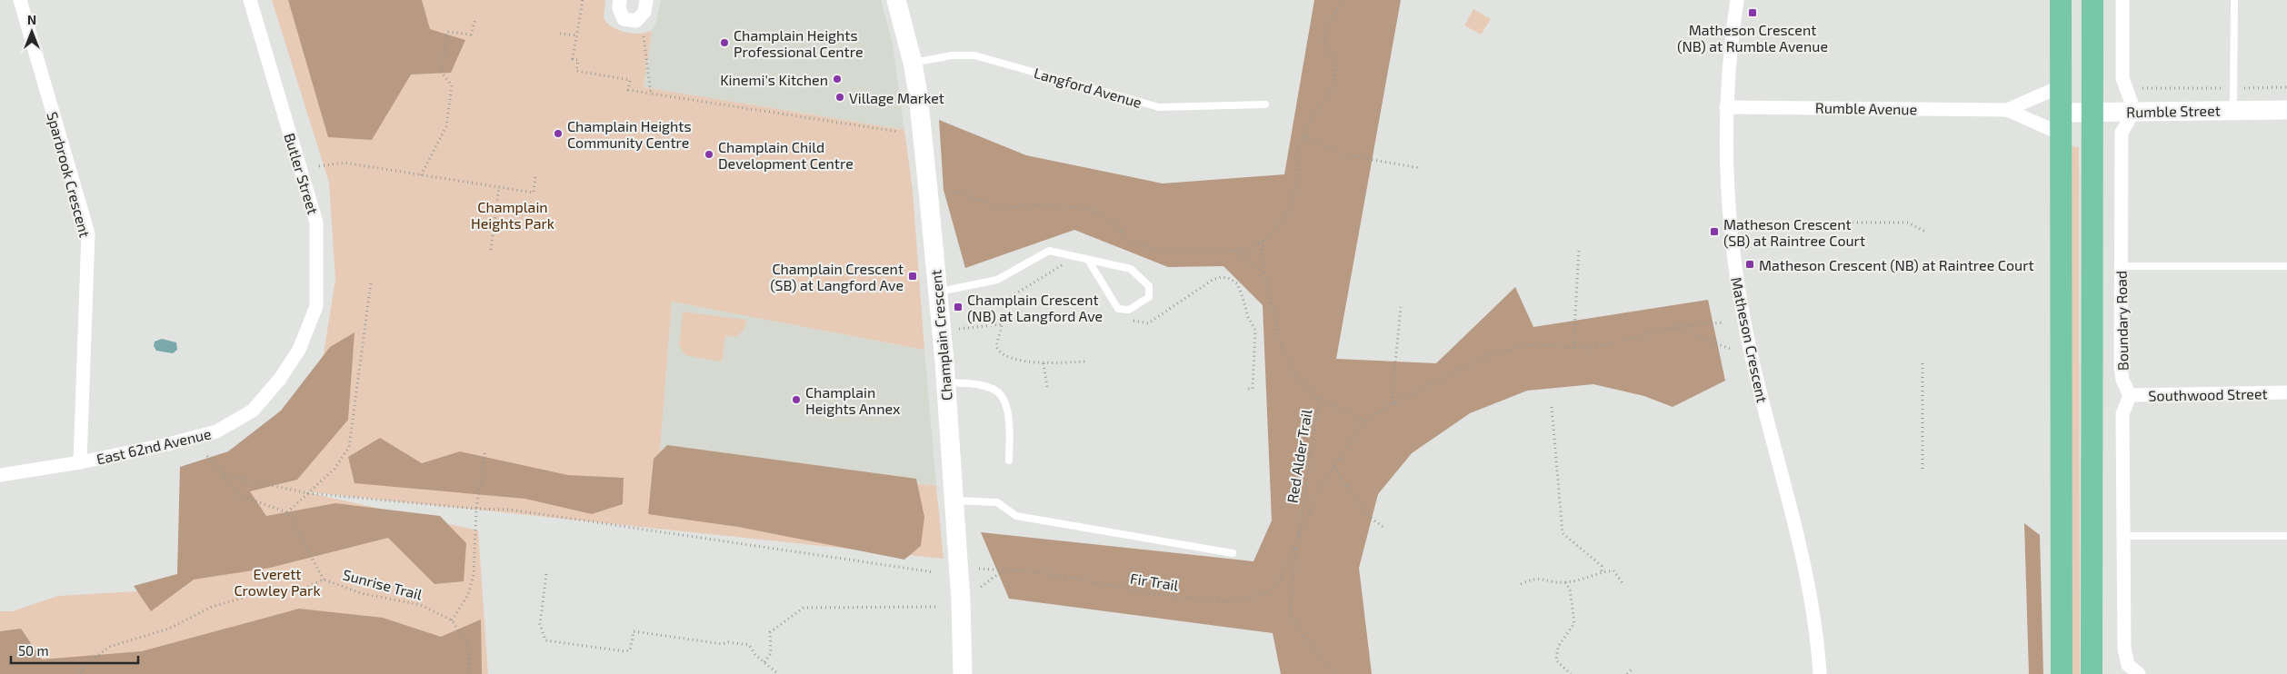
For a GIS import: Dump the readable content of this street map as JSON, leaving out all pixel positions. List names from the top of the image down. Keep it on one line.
{"streets":{"main road":["Boundary Road"],"street":["Rumble Avenue","Rumble Street","Butler Street","Sparbrook Crescent","Champlain Crescent","Matheson Crescent","Southwood Street","East 62nd Avenue"],"lane":["Langford Avenue"],"path":["Red Alder Trail","Fir Trail","Sunrise Trail"]},"crossings":[["Langford Avenue","Champlain Crescent"],["Rumble Avenue","Matheson Crescent"],["Rumble Street","Boundary Road"],["Butler Street","East 62nd Avenue"],["Sparbrook Crescent","East 62nd Avenue"],["Boundary Road","Southwood Street"],["Red Alder Trail","Fir Trail"]],"parks":["Champlain Heights Park","Everett Crowley Park"],"places":{"transit":["Matheson Crescent (NB) at Rumble Avenue","Matheson Crescent (SB) at Raintree Court","Matheson Crescent (NB) at Raintree Court","Champlain Crescent (SB) at Langford Ave","Champlain Crescent (NB) at Langford Ave"],"other":["Champlain Heights Professional Centre","Kinemi's Kitchen","Village Market","Champlain Heights Community Centre","Champlain Child Development Centre","Champlain Heights Annex"]},"scale_bar":"50 m","north":"top"}
